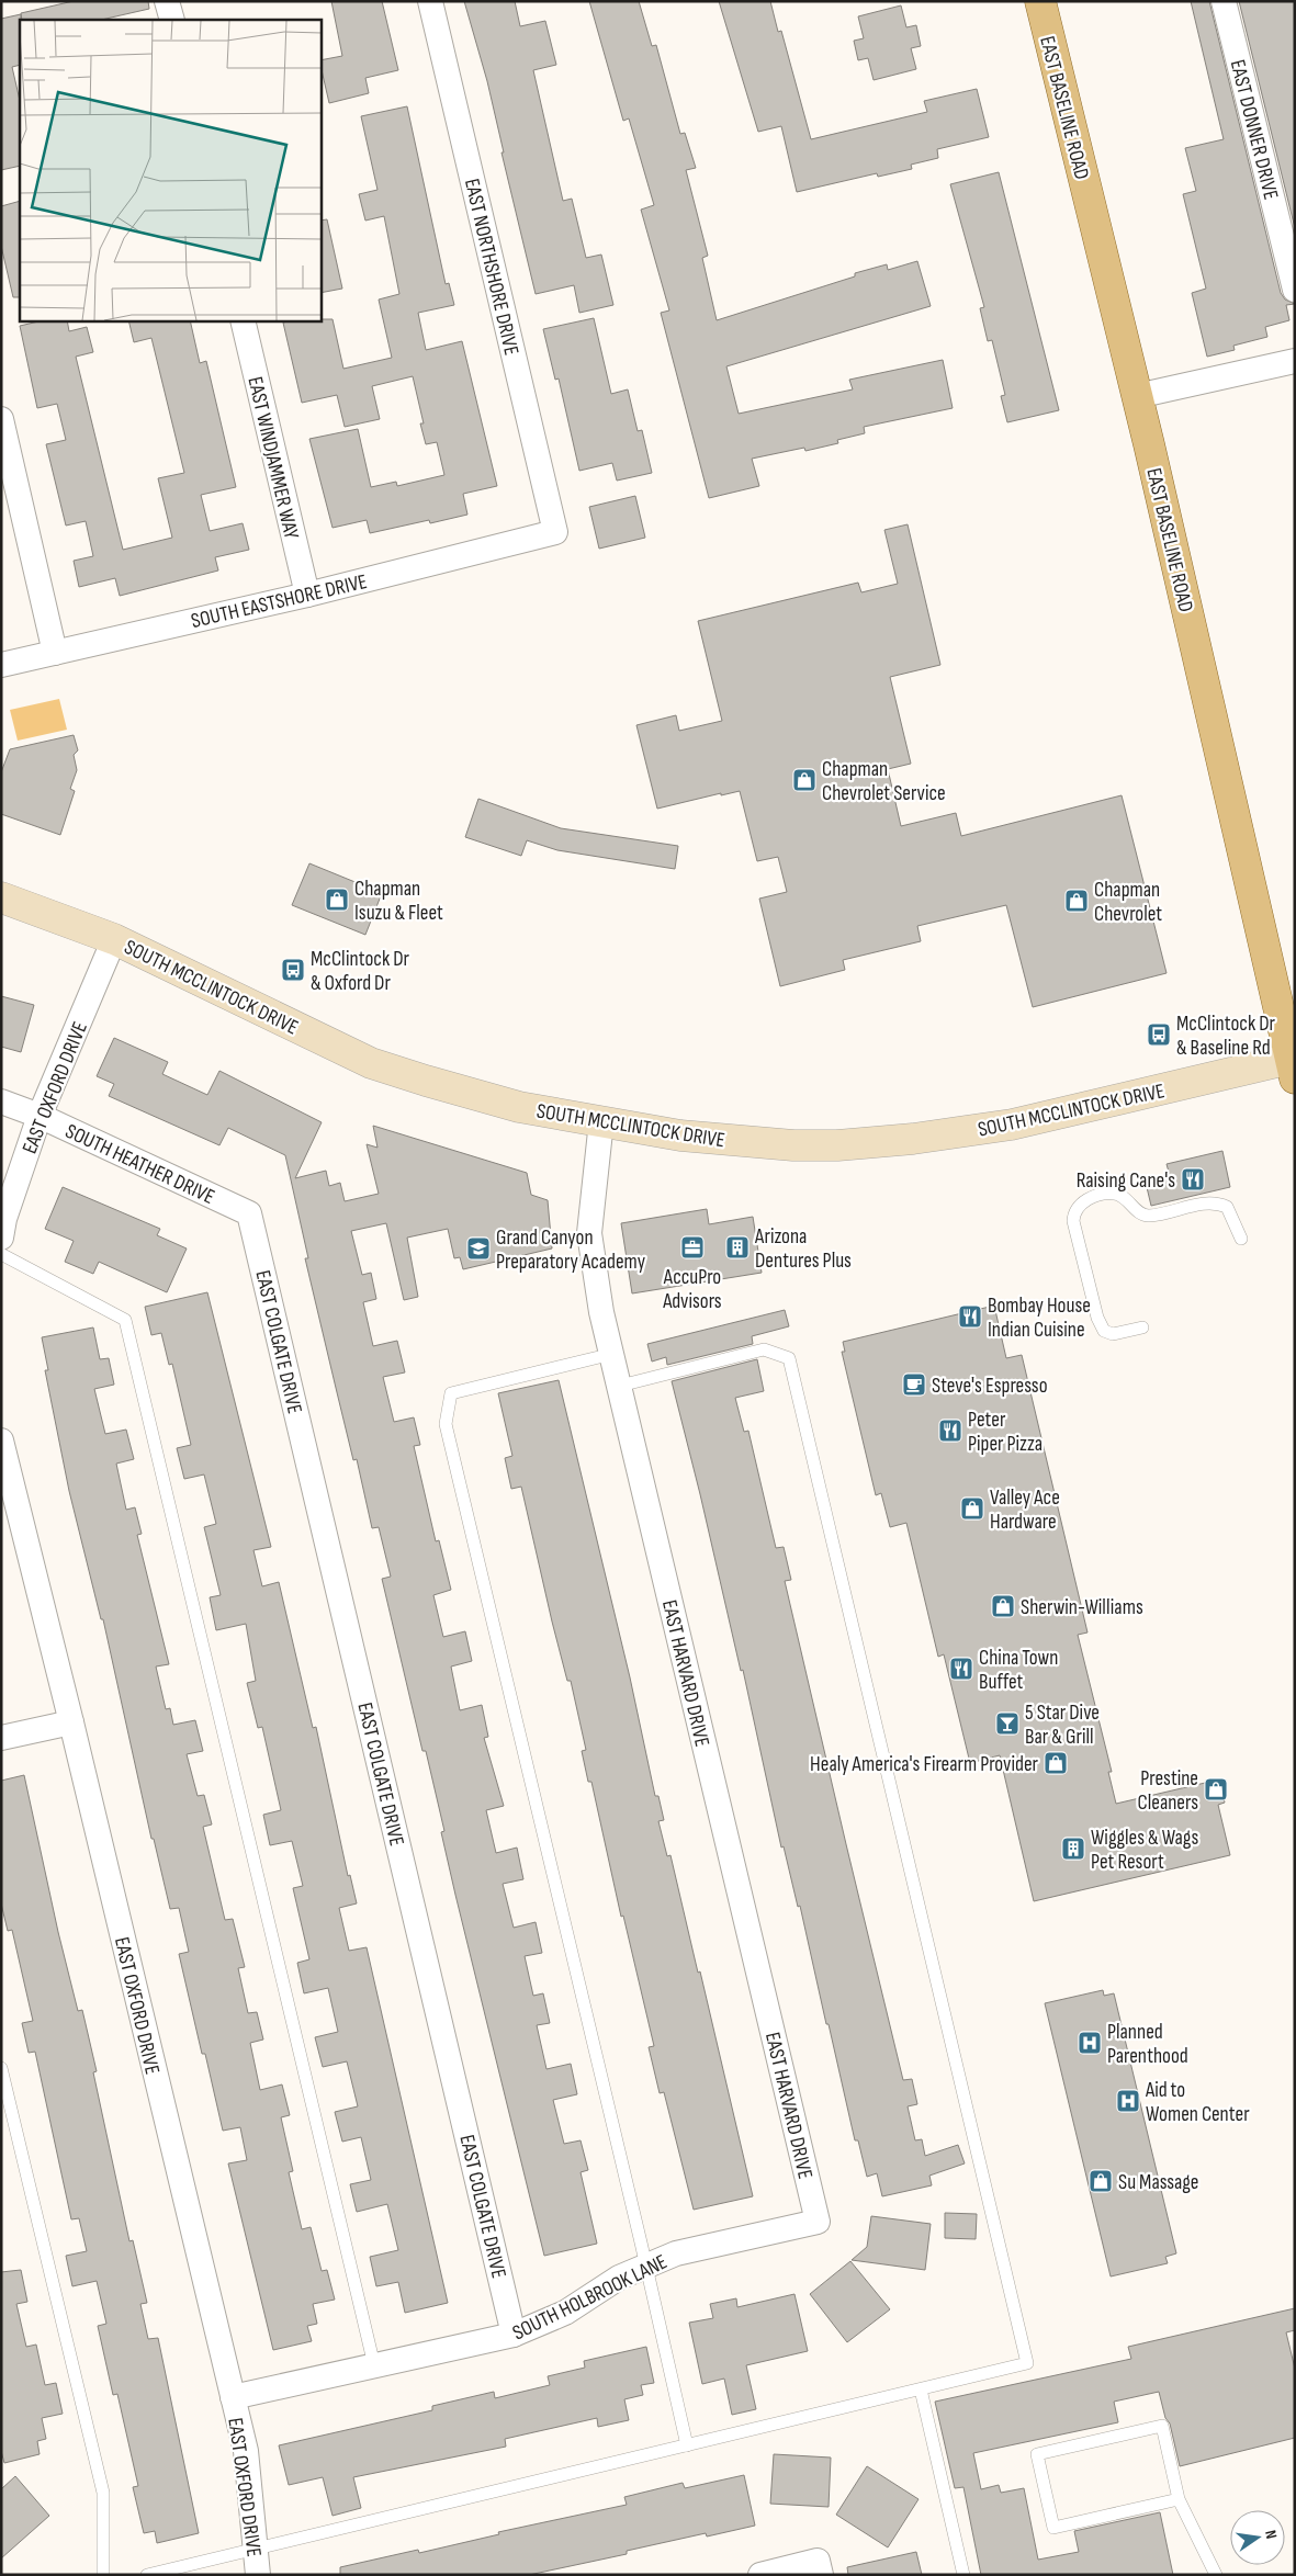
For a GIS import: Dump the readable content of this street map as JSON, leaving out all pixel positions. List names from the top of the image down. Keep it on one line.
{"streets":{"main road":["EAST BASELINE ROAD","SOUTH MCCLINTOCK DRIVE"],"street":["EAST DONNER DRIVE","EAST NORTHSHORE DRIVE","EAST WINDJAMMER WAY","SOUTH EASTSHORE DRIVE","EAST OXFORD DRIVE","SOUTH HEATHER DRIVE","EAST COLGATE DRIVE","EAST HARVARD DRIVE","SOUTH HOLBROOK LANE"]},"crossings":[["EAST BASELINE ROAD","SOUTH MCCLINTOCK DRIVE"],["EAST NORTHSHORE DRIVE","SOUTH EASTSHORE DRIVE"],["EAST WINDJAMMER WAY","SOUTH EASTSHORE DRIVE"],["SOUTH MCCLINTOCK DRIVE","EAST OXFORD DRIVE"],["SOUTH MCCLINTOCK DRIVE","EAST HARVARD DRIVE"],["EAST OXFORD DRIVE","SOUTH HEATHER DRIVE"],["EAST OXFORD DRIVE","SOUTH HOLBROOK LANE"],["SOUTH HEATHER DRIVE","EAST COLGATE DRIVE"],["EAST COLGATE DRIVE","SOUTH HOLBROOK LANE"],["EAST HARVARD DRIVE","SOUTH HOLBROOK LANE"]],"places":{"shop":["Chapman Chevrolet Service","Chapman Isuzu & Fleet","Chapman Chevrolet","Valley Ace Hardware","Sherwin-Williams","Healy America's Firearm Provider","Prestine Cleaners","Su Massage"],"bus stop":["McClintock Dr & Oxford Dr","McClintock Dr & Baseline Rd"],"restaurant":["Raising Cane's","Bombay House Indian Cuisine","Peter Piper Pizza","China Town Buffet"],"office":["AccuPro Advisors"],"building":["Arizona Dentures Plus","Wiggles & Wags Pet Resort"],"school or university":["Grand Canyon Preparatory Academy"],"cafe":["Steve's Espresso"],"bar":["5 Star Dive Bar & Grill"],"hospital":["Planned Parenthood","Aid to Women Center"]},"north":"right"}
